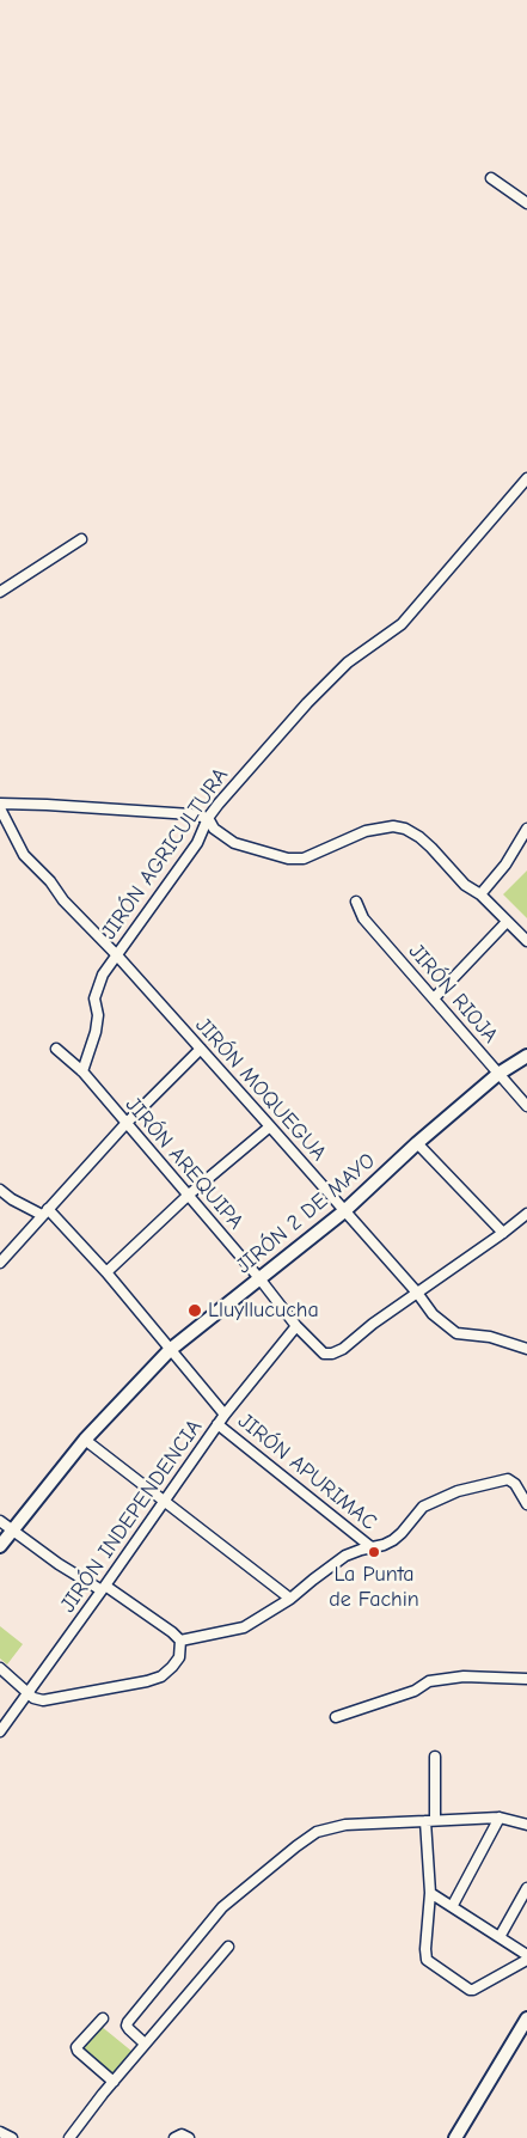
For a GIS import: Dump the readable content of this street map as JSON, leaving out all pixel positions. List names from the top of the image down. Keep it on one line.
{"streets":{"main road":["JIRÓN 2 DE MAYO"],"street":["JIRÓN AGRICULTURA","JIRÓN RIOJA","JIRÓN MOQUEGUA","JIRÓN AREQUIPA","JIRÓN APURIMAC","JIRÓN INDEPENDENCIA"]},"crossings":[["JIRÓN AGRICULTURA","JIRÓN MOQUEGUA"],["JIRÓN AGRICULTURA","JIRÓN AREQUIPA"],["JIRÓN RIOJA","JIRÓN 2 DE MAYO"],["JIRÓN MOQUEGUA","JIRÓN AREQUIPA"],["JIRÓN MOQUEGUA","JIRÓN 2 DE MAYO"],["JIRÓN AREQUIPA","JIRÓN 2 DE MAYO"],["JIRÓN AREQUIPA","JIRÓN INDEPENDENCIA"],["JIRÓN APURIMAC","JIRÓN INDEPENDENCIA"]],"places":["Lluyllucucha","La Punta de Fachin"]}
